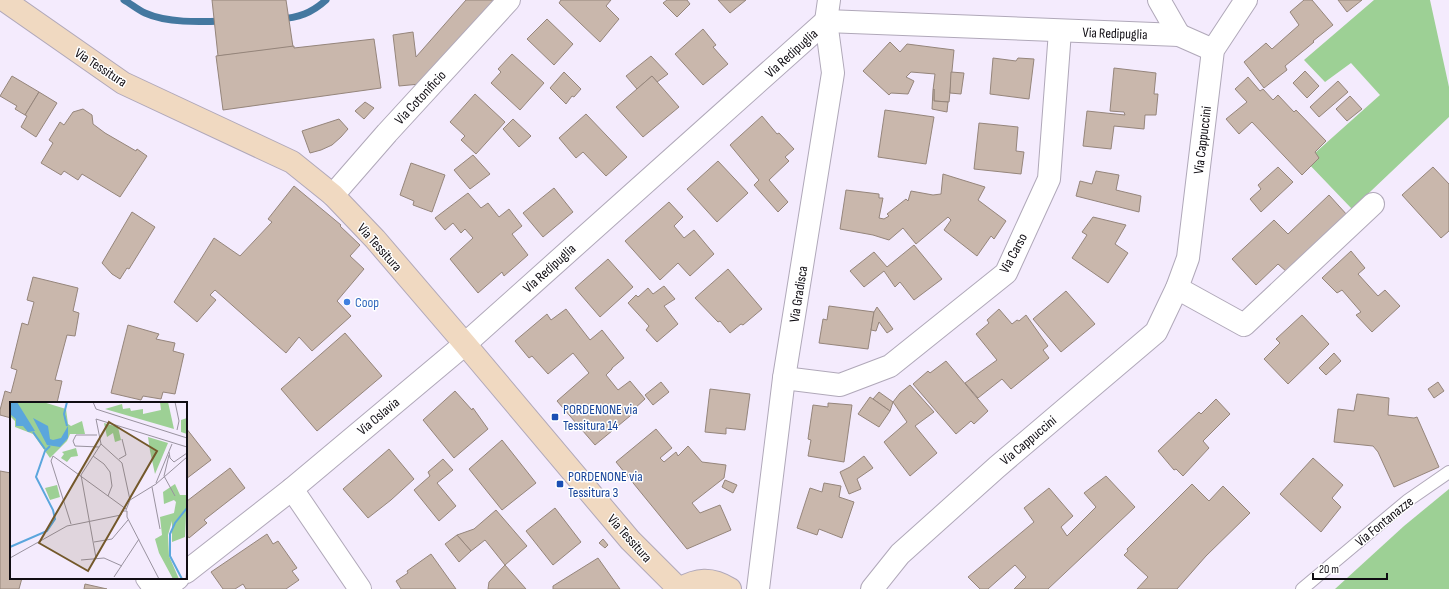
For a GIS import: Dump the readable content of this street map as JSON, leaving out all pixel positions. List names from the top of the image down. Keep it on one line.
{"streets":{"main road":["Via Tessitura"],"street":["Via Redipuglia","Via Cotonificio","Via Cappuccini","Via Carso","Via Gradisca","Via Oslavia"],"lane":["Via Fontanazze"]},"crossings":[["Via Redipuglia","Via Tessitura"],["Via Redipuglia","Via Cappuccini"],["Via Redipuglia","Via Carso"],["Via Redipuglia","Via Gradisca"],["Via Redipuglia","Via Oslavia"],["Via Tessitura","Via Cotonificio"],["Via Tessitura","Via Oslavia"],["Via Carso","Via Gradisca"]],"places":{"other":["Coop"],"transit":["PORDENONE via Tessitura 14","PORDENONE via Tessitura 3"]},"scale_bar":"20 m"}
